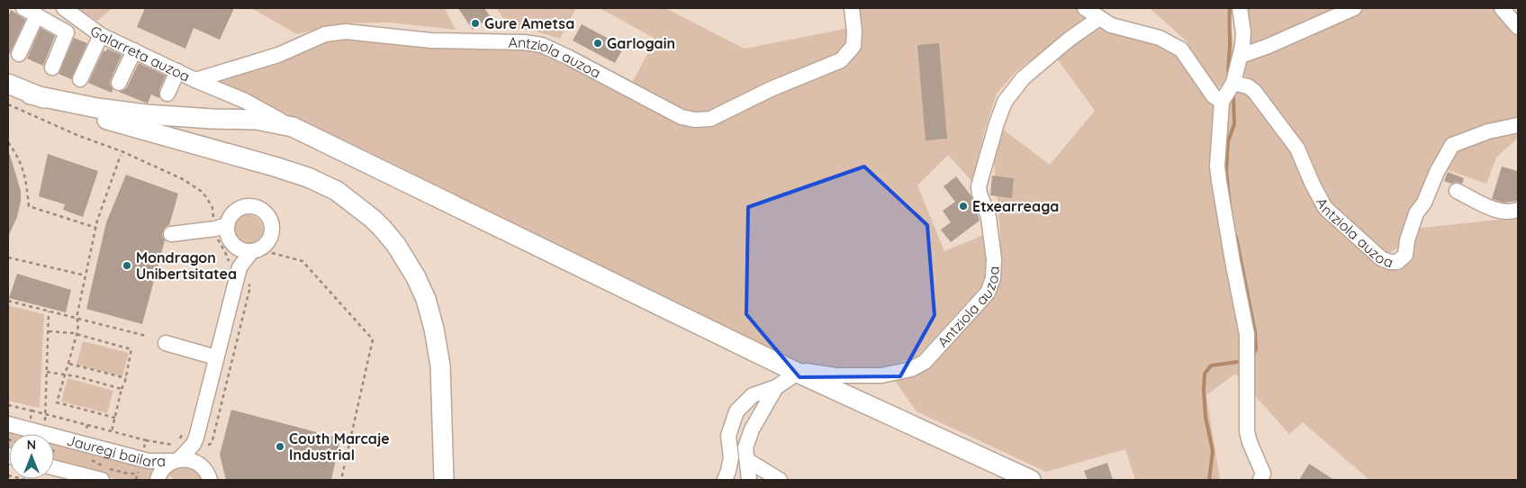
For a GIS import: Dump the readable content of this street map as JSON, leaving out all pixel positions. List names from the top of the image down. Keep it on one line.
{"streets":{"street":["Galarreta auzoa","Antziola auzoa","Jauregi bailara"]},"crossings":[["Galarreta auzoa","Antziola auzoa"]],"places":["Gure Ametsa","Garlogain","Etxearreaga","Mondragon Unibertsitatea","Couth Marcaje Industrial"],"north":"top"}
